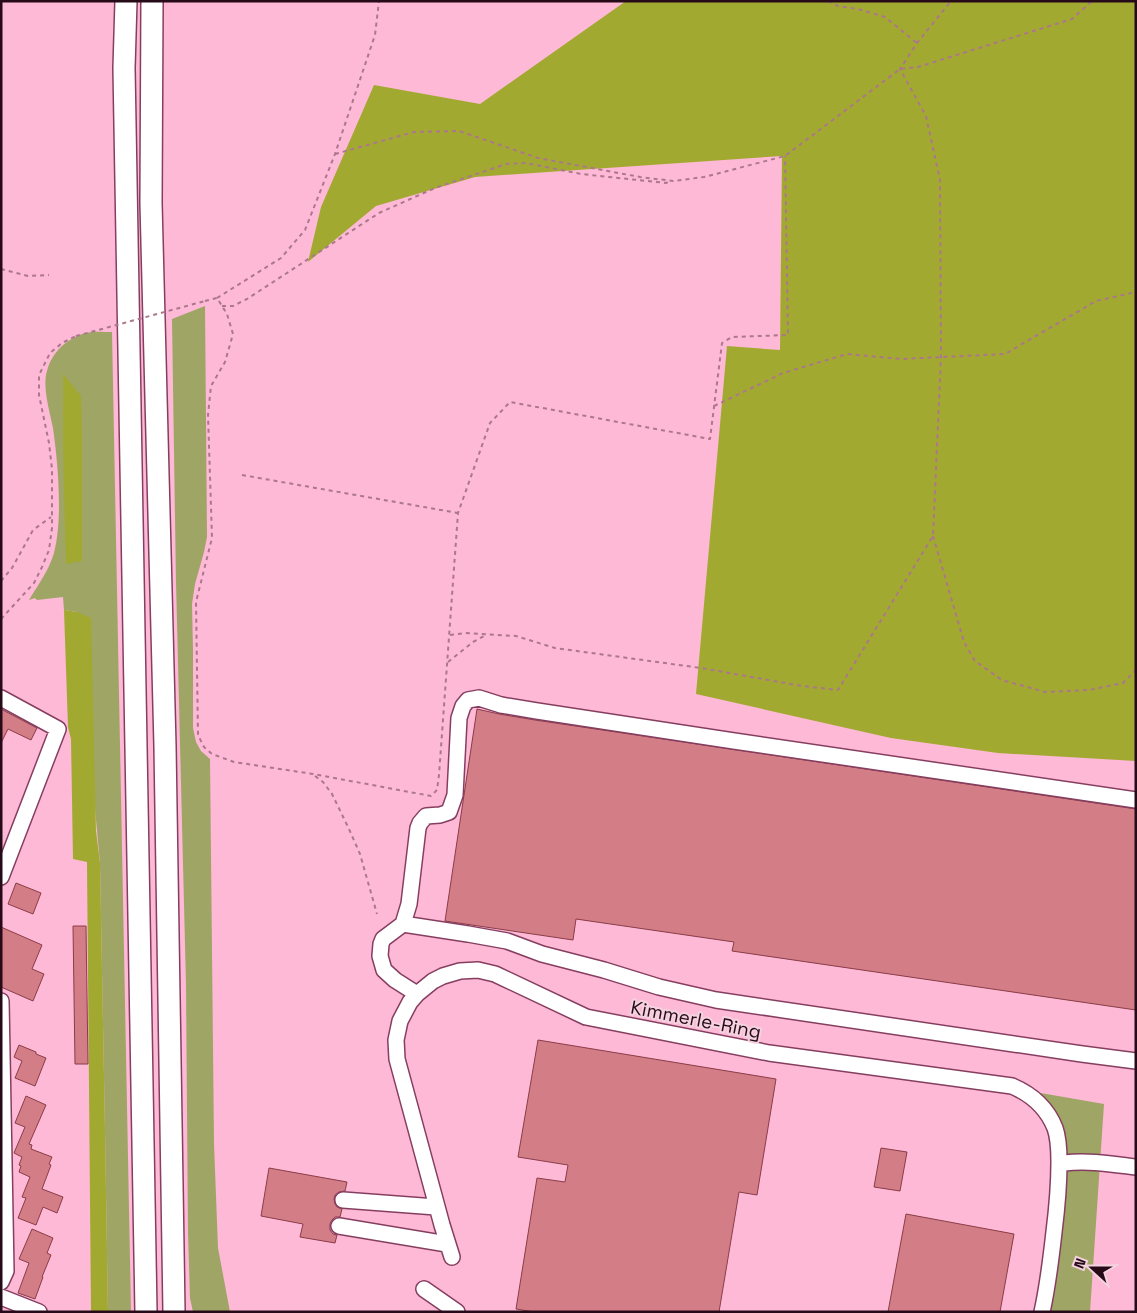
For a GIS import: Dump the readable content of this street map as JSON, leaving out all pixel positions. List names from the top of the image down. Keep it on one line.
{"streets":{"street":["Kimmerle-Ring"]},"north":"left"}
